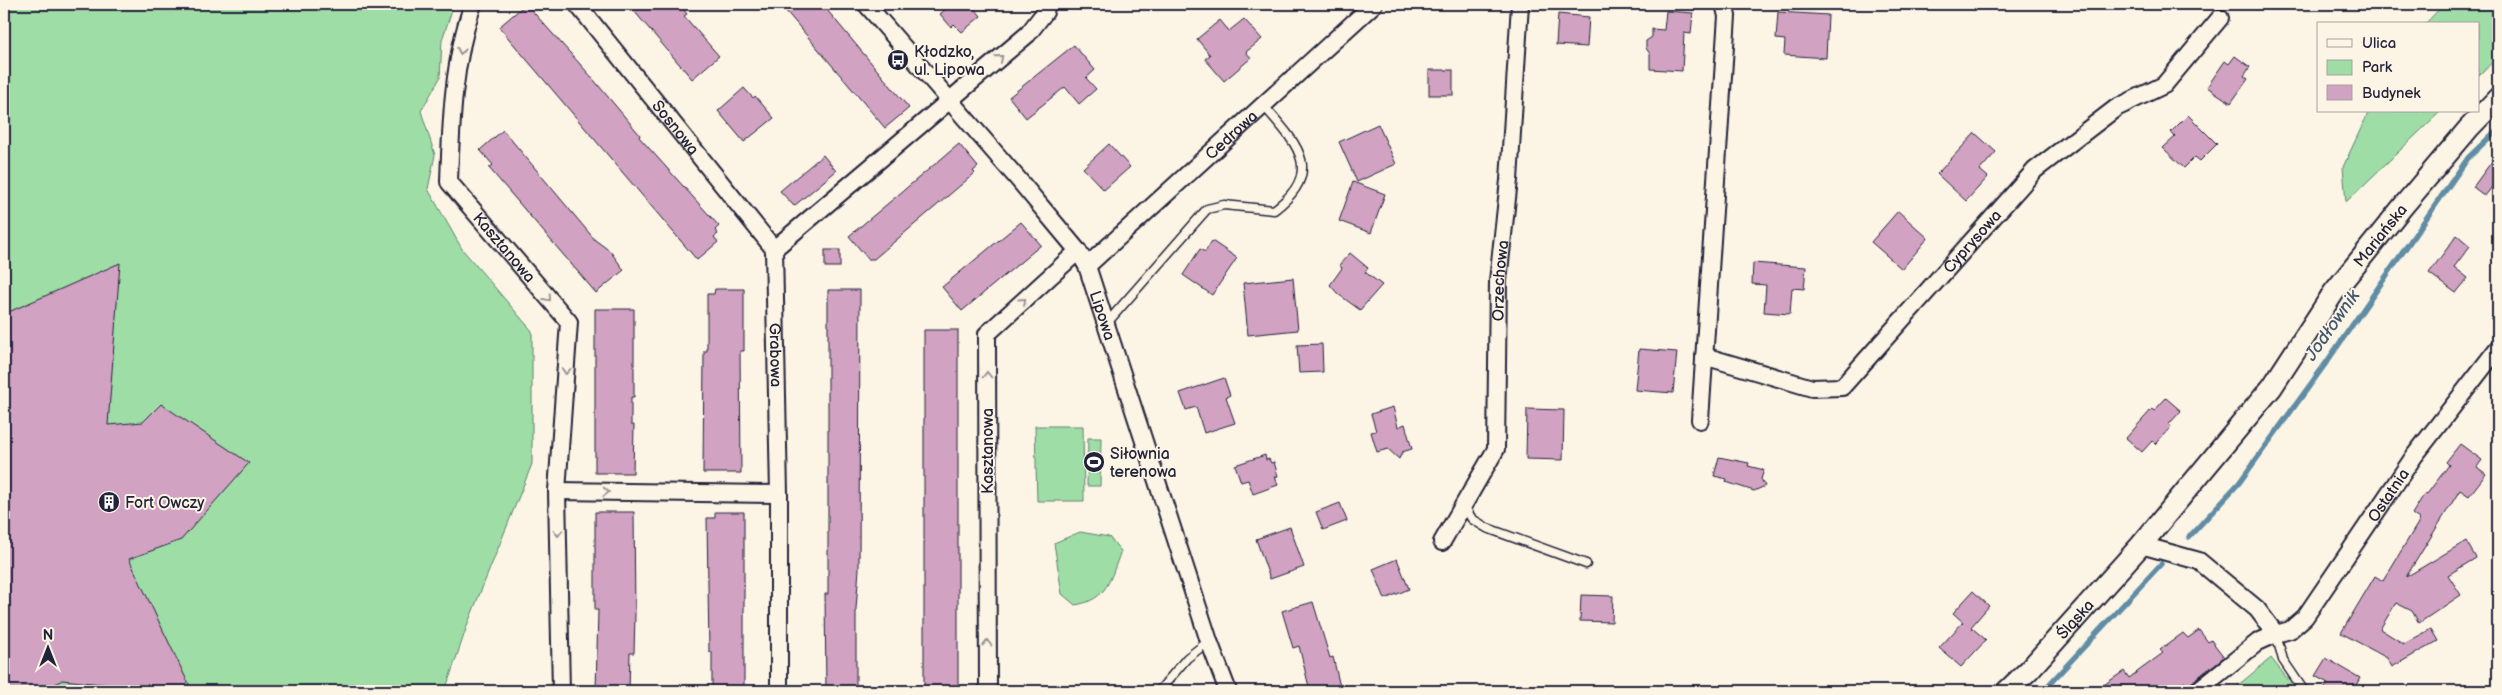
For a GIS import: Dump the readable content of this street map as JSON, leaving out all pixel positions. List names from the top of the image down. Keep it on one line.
{"streets":{"street":["Sosnowa","Cedrowa","Mariańska","Cyprysowa","Kasztanowa","Orzechowa","Lipowa","Grabowa","Ostatnia","Śląska"]},"crossings":[["Sosnowa","Grabowa"],["Cedrowa","Lipowa"],["Mariańska","Śląska"],["Kasztanowa","Lipowa"]],"water":["Jodłownik"],"places":{"bus stop":["Kłodzko, ul. Lipowa"],"sports":["Siłownia terenowa"],"building":["Fort Owczy"]},"legend":["Ulica","Park","Budynek"],"north":"top"}
